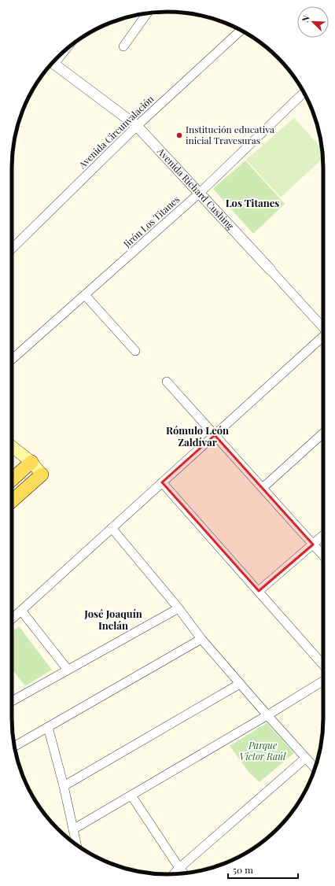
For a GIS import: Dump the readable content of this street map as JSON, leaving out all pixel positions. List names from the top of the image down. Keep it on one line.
{"streets":{"street":["Avenida Circunvalación","Avenida Richard Cushing","Jirón Los Titanes"]},"crossings":[["Avenida Circunvalación","Avenida Richard Cushing"],["Avenida Richard Cushing","Jirón Los Titanes"]],"districts":["Los Titanes","Rómulo León Zaldívar","José Joaquín Inclán"],"parks":["Parque Victor Raúl"],"places":["Institución educativa inicial Travesuras"],"scale_bar":"50 m","north":"top left"}
